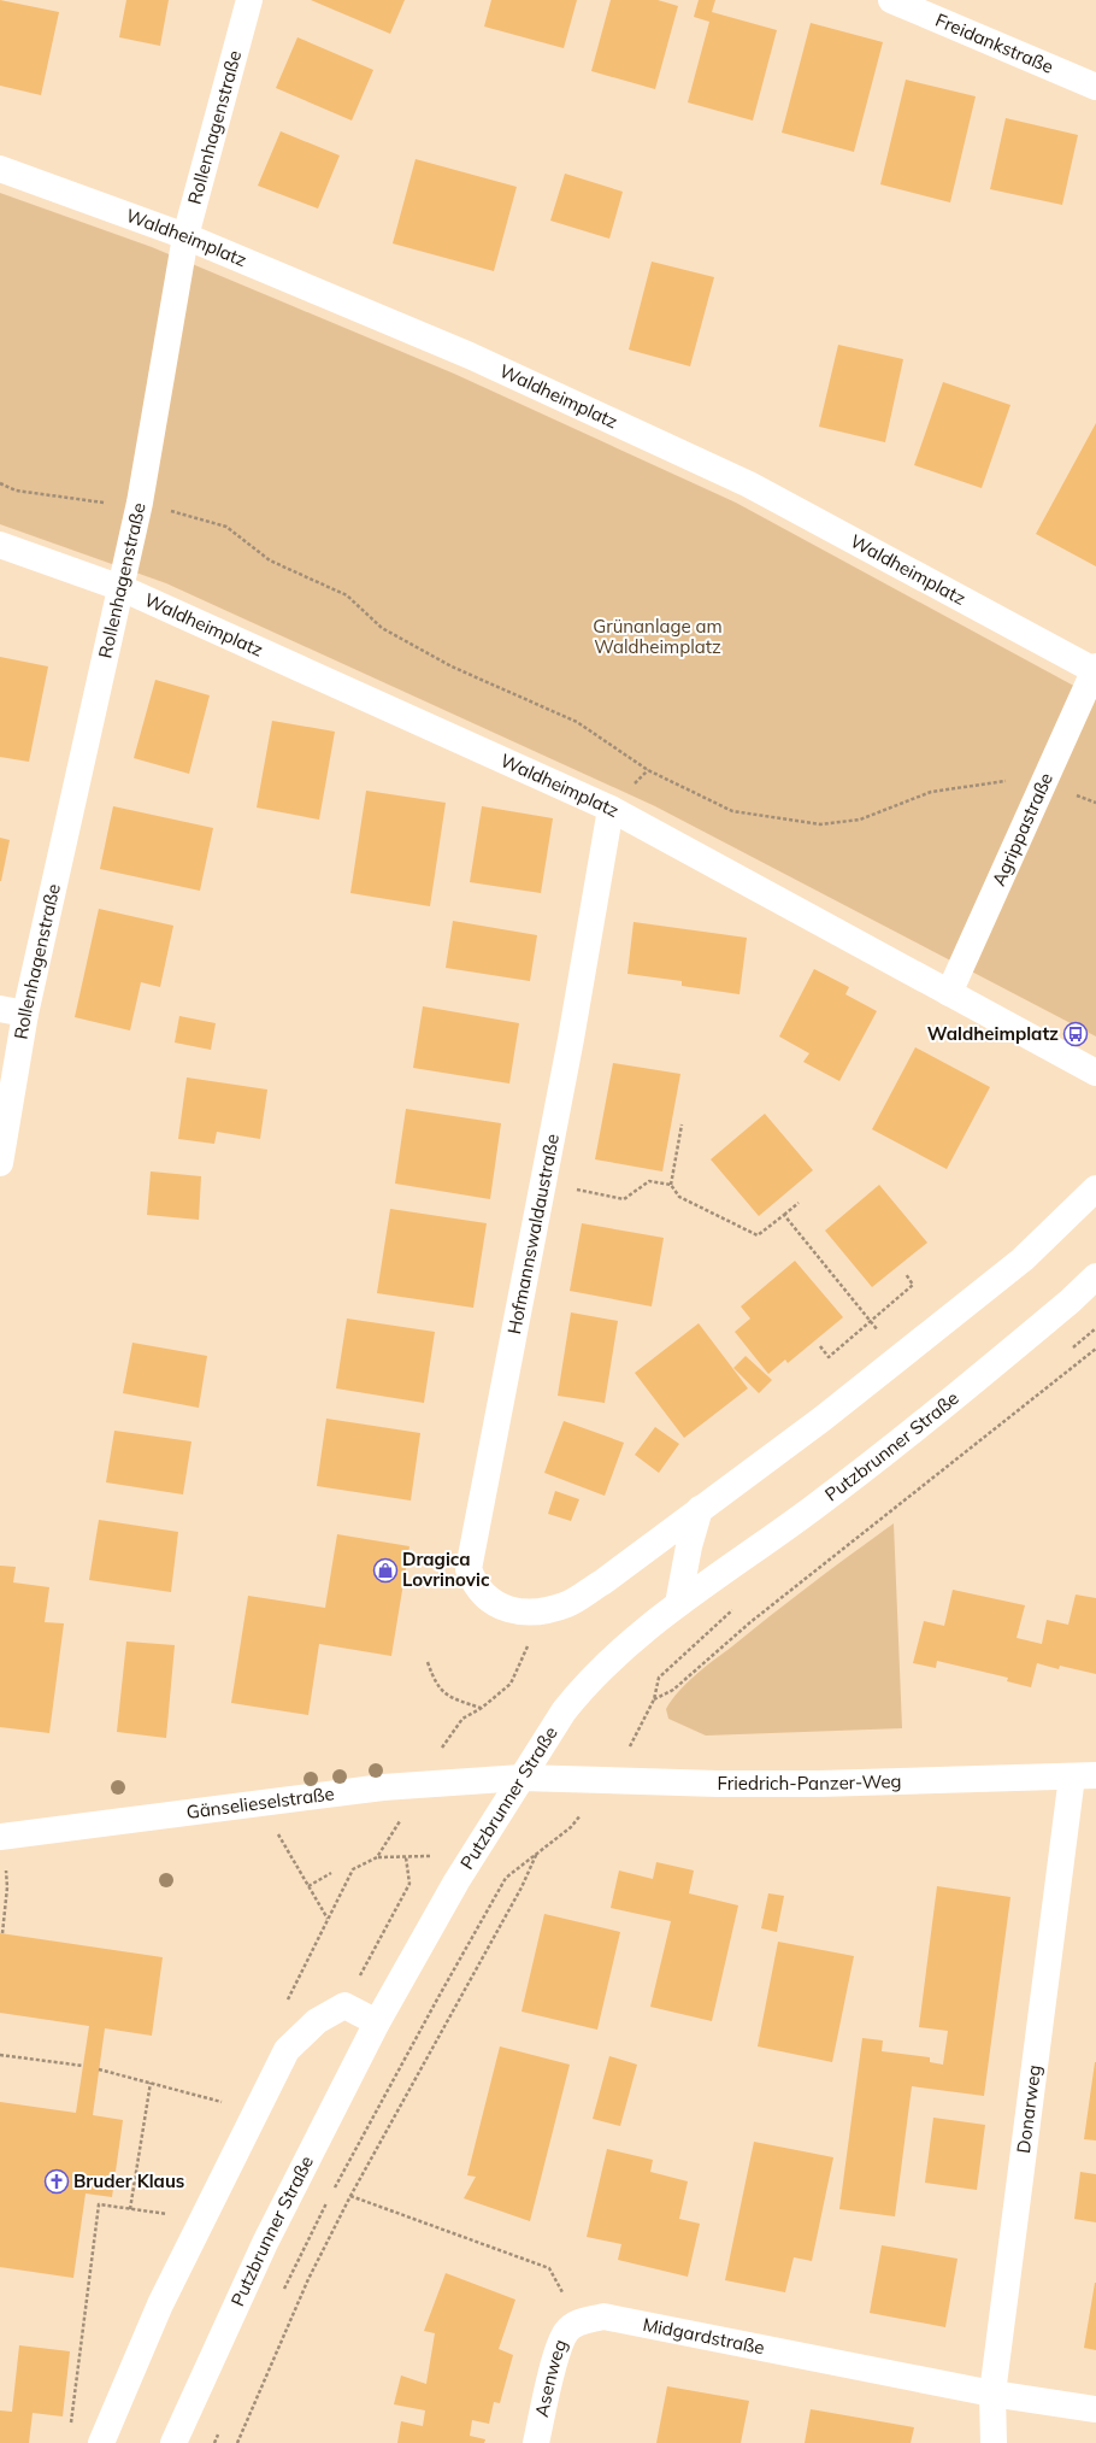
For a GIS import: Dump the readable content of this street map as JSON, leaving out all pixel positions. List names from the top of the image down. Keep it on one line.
{"streets":{"street":["Freidankstraße","Rollenhagenstraße","Waldheimplatz","Agrippastraße","Hofmannswaldaustraße","Putzbrunner Straße","Friedrich-Panzer-Weg","Gänselieselstraße","Donarweg","Midgardstraße","Asenweg"]},"crossings":[["Rollenhagenstraße","Waldheimplatz"],["Waldheimplatz","Agrippastraße"],["Waldheimplatz","Hofmannswaldaustraße"],["Putzbrunner Straße","Friedrich-Panzer-Weg"],["Putzbrunner Straße","Gänselieselstraße"],["Friedrich-Panzer-Weg","Gänselieselstraße"],["Friedrich-Panzer-Weg","Donarweg"],["Donarweg","Midgardstraße"],["Midgardstraße","Asenweg"]],"parks":["Grünanlage am Waldheimplatz"],"places":{"bus stop":["Waldheimplatz"],"shop":["Dragica Lovrinovic"],"church":["Bruder Klaus"]}}
